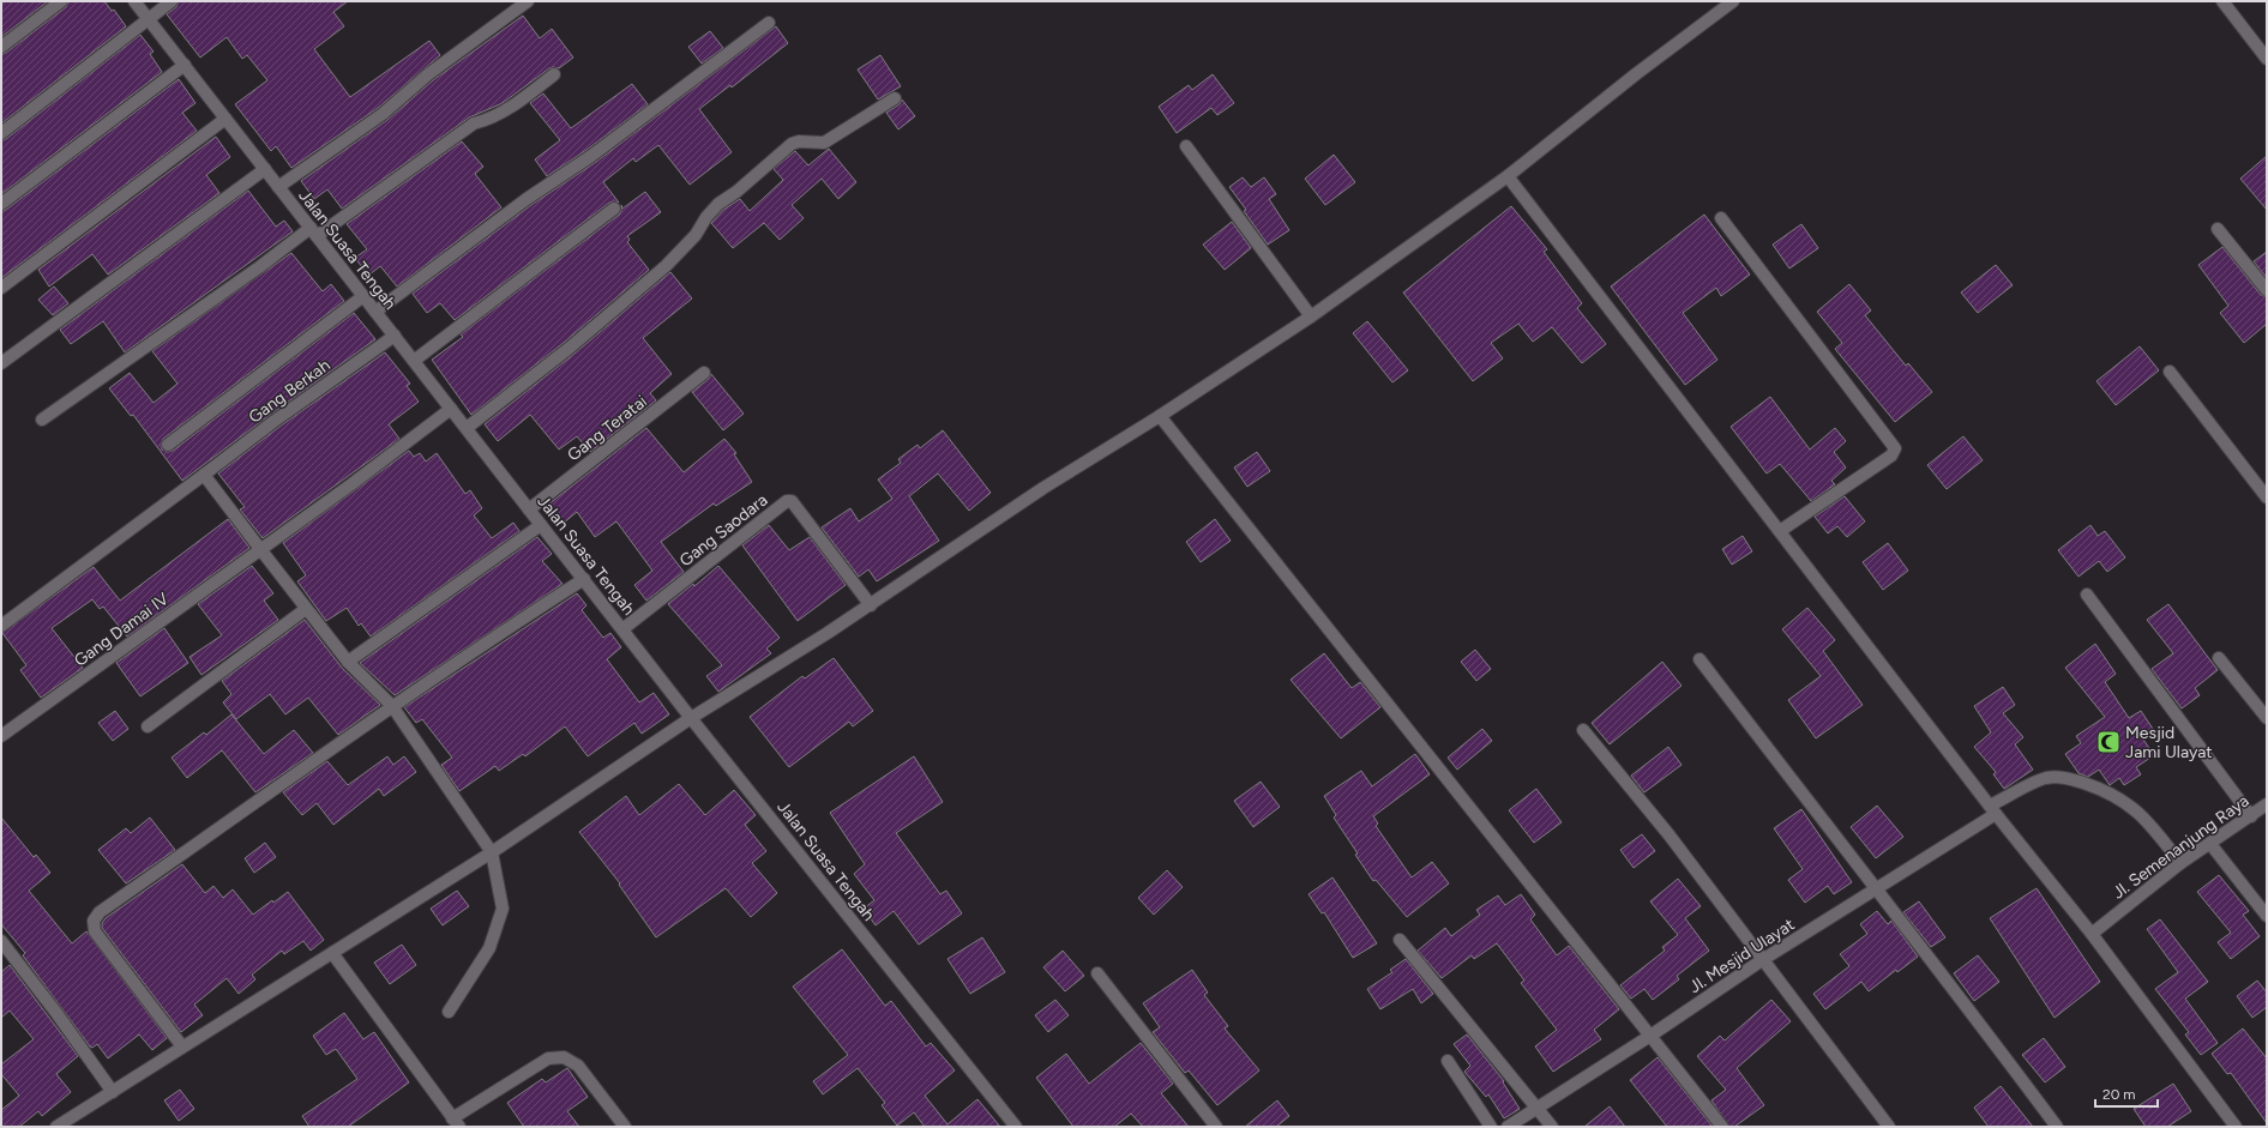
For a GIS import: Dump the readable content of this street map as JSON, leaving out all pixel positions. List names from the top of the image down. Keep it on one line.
{"streets":{"street":["Jalan Suasa Tengah","Gang Berkah","Gang Teratai","Gang Saodara","Gang Damai IV","Jl. Semenanjung Raya","Jl. Mesjid Ulayat"]},"crossings":[["Jalan Suasa Tengah","Gang Berkah"],["Jalan Suasa Tengah","Gang Teratai"],["Jalan Suasa Tengah","Gang Saodara"],["Jalan Suasa Tengah","Gang Damai IV"],["Jl. Semenanjung Raya","Jl. Mesjid Ulayat"]],"places":{"mosque":["Mesjid Jami Ulayat"]},"scale_bar":"20 m"}
